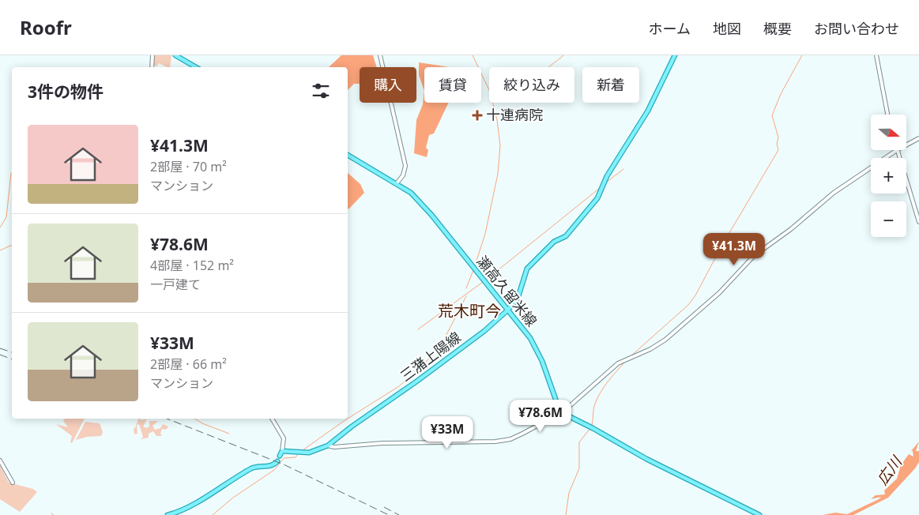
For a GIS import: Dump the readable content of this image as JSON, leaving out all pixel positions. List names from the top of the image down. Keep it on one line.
{"streets":{"main road":["瀬高久留米線","三潴上陽線"]},"crossings":[["瀬高久留米線","三潴上陽線"]],"districts":["荒木町今"],"water":["広川"],"places":{"health":["十連病院"]},"north":"right","page":{"header":"Roofr","nav":["ホーム","地図","概要","お問い合わせ"],"chip":["購入","賃貸","絞り込み","新着"],"heading":"3件の物件","map_buttons":["+","−"],"list":[{"name":"¥41.3M","note":"2部屋 · 70 m² · マンション"},{"name":"¥78.6M","note":"4部屋 · 152 m² · 一戸建て"},{"name":"¥33M","note":"2部屋 · 66 m² · マンション"}],"price":["¥41.3M","¥78.6M","¥33M"]}}
